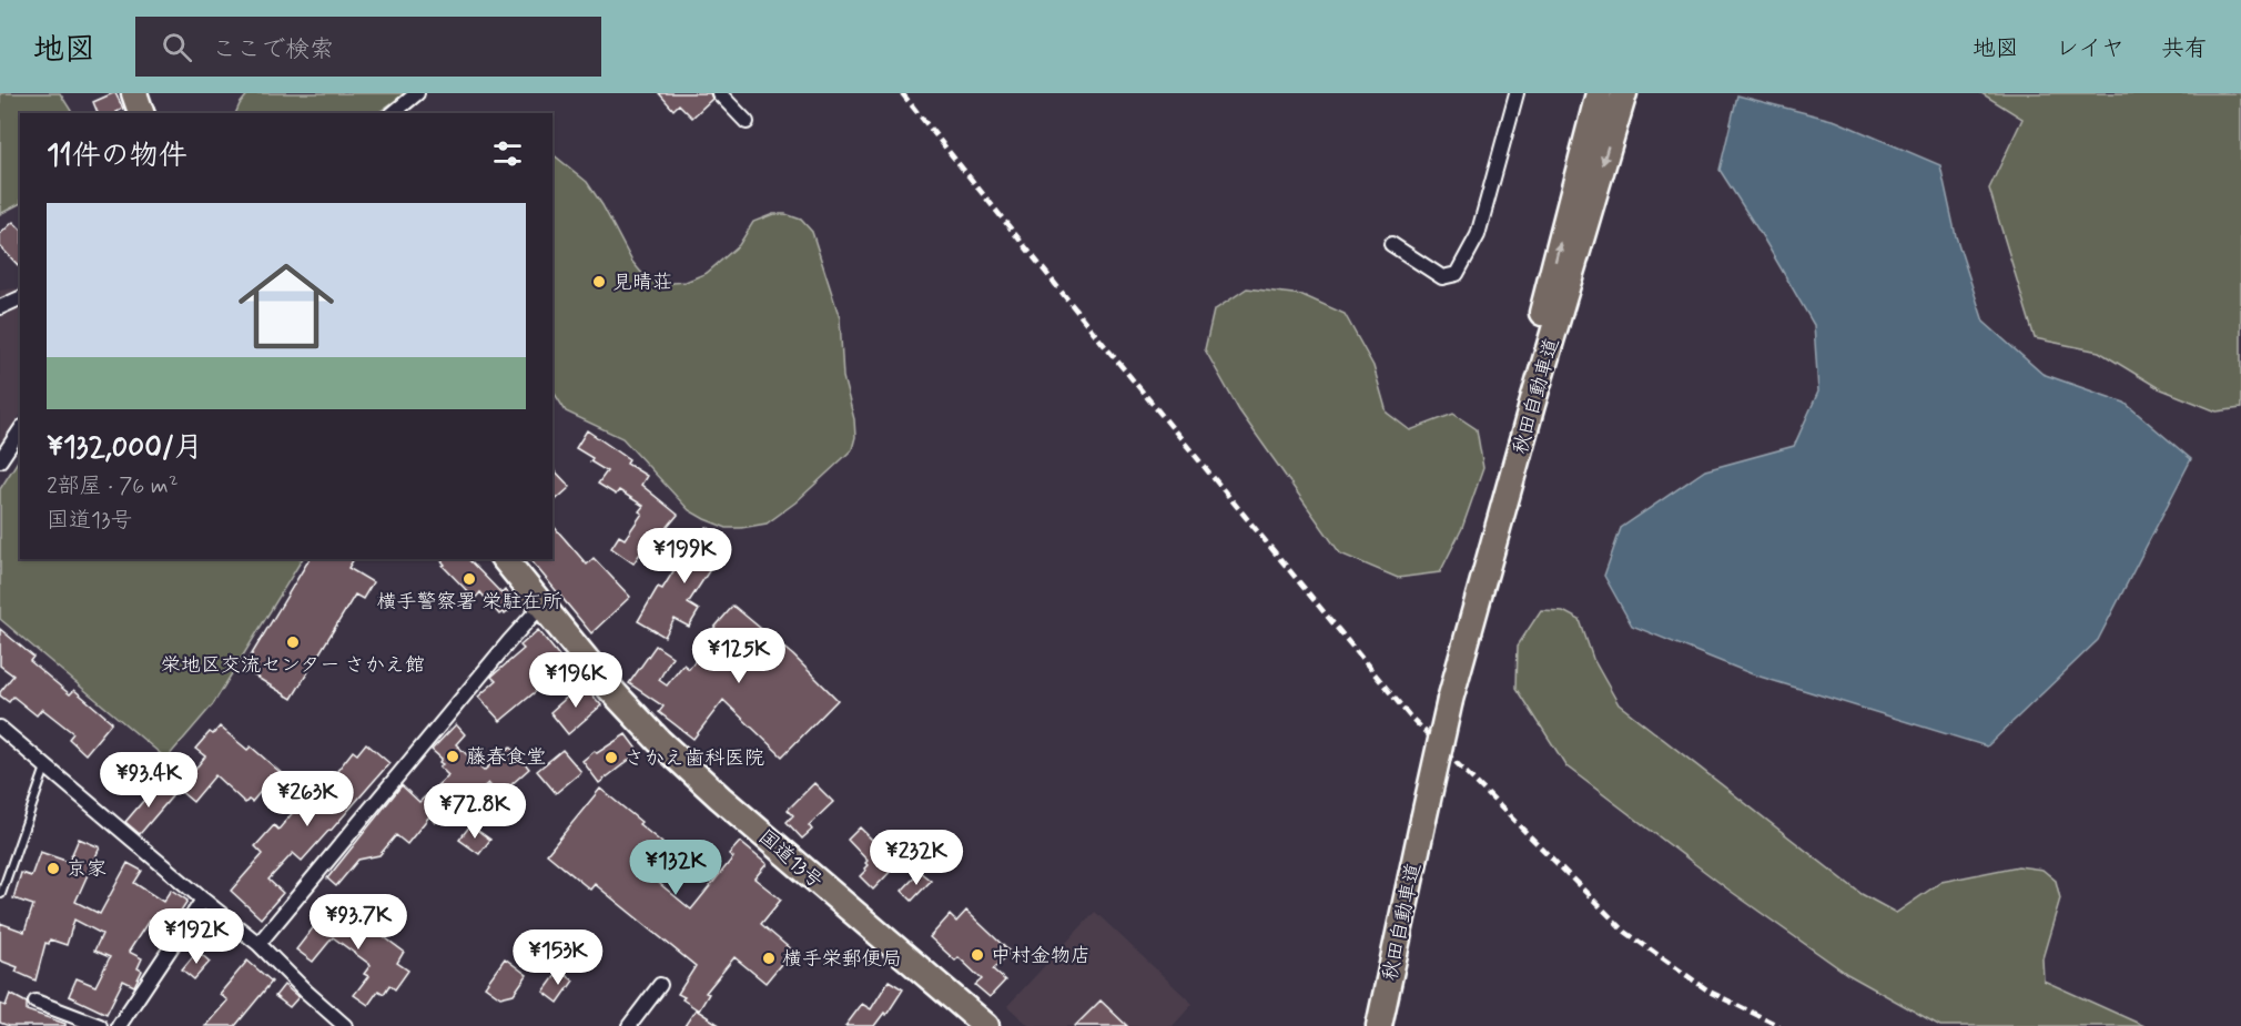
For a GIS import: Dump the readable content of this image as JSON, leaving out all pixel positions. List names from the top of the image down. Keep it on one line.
{"streets":{"highway":["秋田自動車道","国道13号"]},"places":["見晴荘","横手警察署 栄駐在所","栄地区交流センター さかえ館","藤春食堂","さかえ歯科医院","京家","中村金物店","横手栄郵便局"],"page":{"header":"地図","search":"ここで検索","nav":["地図","レイヤ","共有"],"heading":"11件の物件","list":[{"name":"¥132,000/月","note":"2部屋 · 76 m² · 国道13号"}],"price":["¥199K","¥125K","¥196K","¥93.4K","¥263K","¥72.8K","¥232K","¥132K","¥93.7K","¥192K","¥153K"]}}
